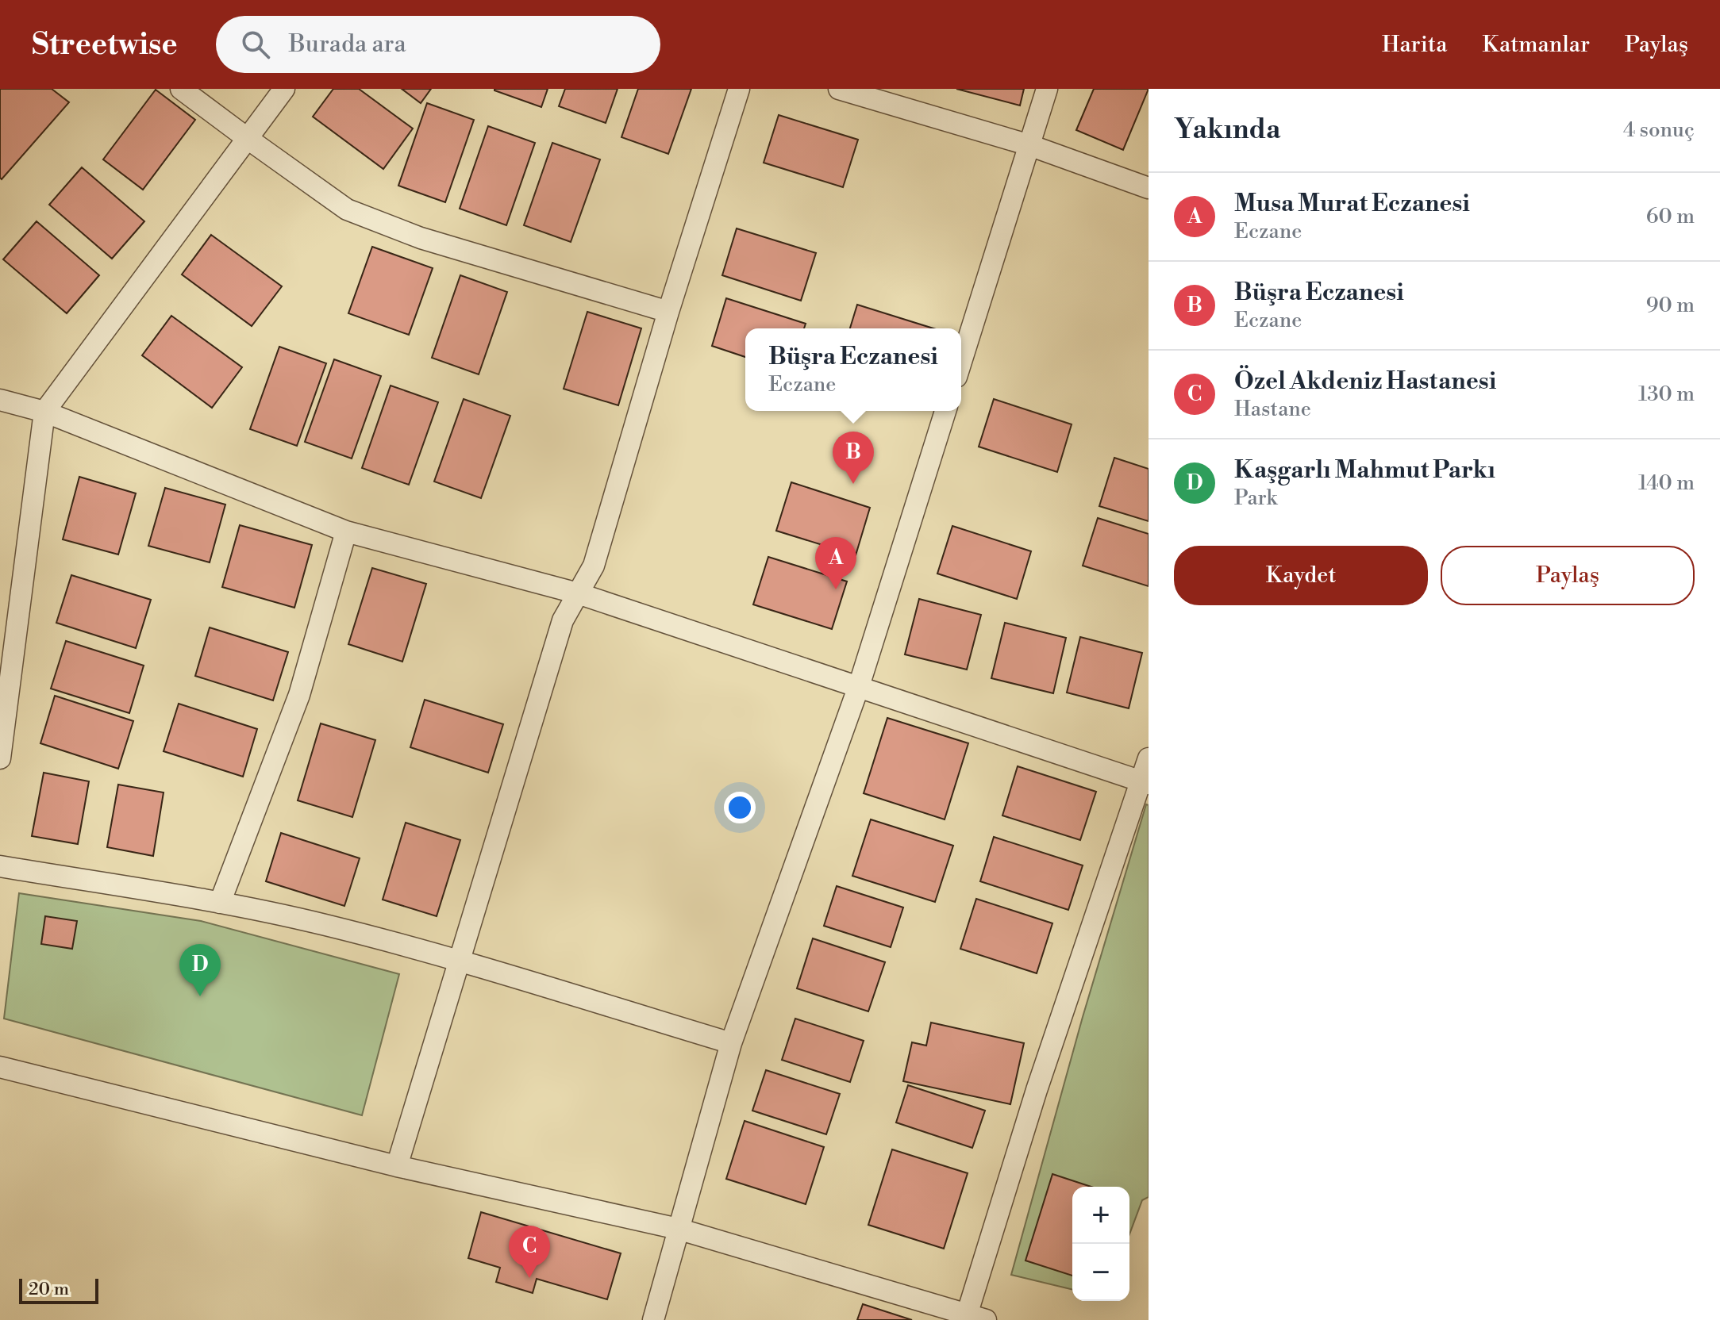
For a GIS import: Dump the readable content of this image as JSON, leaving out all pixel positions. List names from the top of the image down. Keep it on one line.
{"scale_bar":"20 m","page":{"header":"Streetwise","search":"Burada ara","nav":["Harita","Katmanlar","Paylaş"],"heading":["Yakında","4 sonuç"],"list":[{"mark":"A","name":"Musa Murat Eczanesi","note":"Eczane","value":"60 m"},{"mark":"B","name":"Büşra Eczanesi","note":"Eczane","value":"90 m"},{"mark":"C","name":"Özel Akdeniz Hastanesi","note":"Hastane","value":"130 m"},{"mark":"D","name":"Kaşgarlı Mahmut Parkı","note":"Park","value":"140 m"}],"popup":["Büşra Eczanesi","Eczane"],"pins":["B","A","D","C"],"buttons":["Kaydet","Paylaş"],"map_buttons":["+","−"],"scale":"20 m"}}
